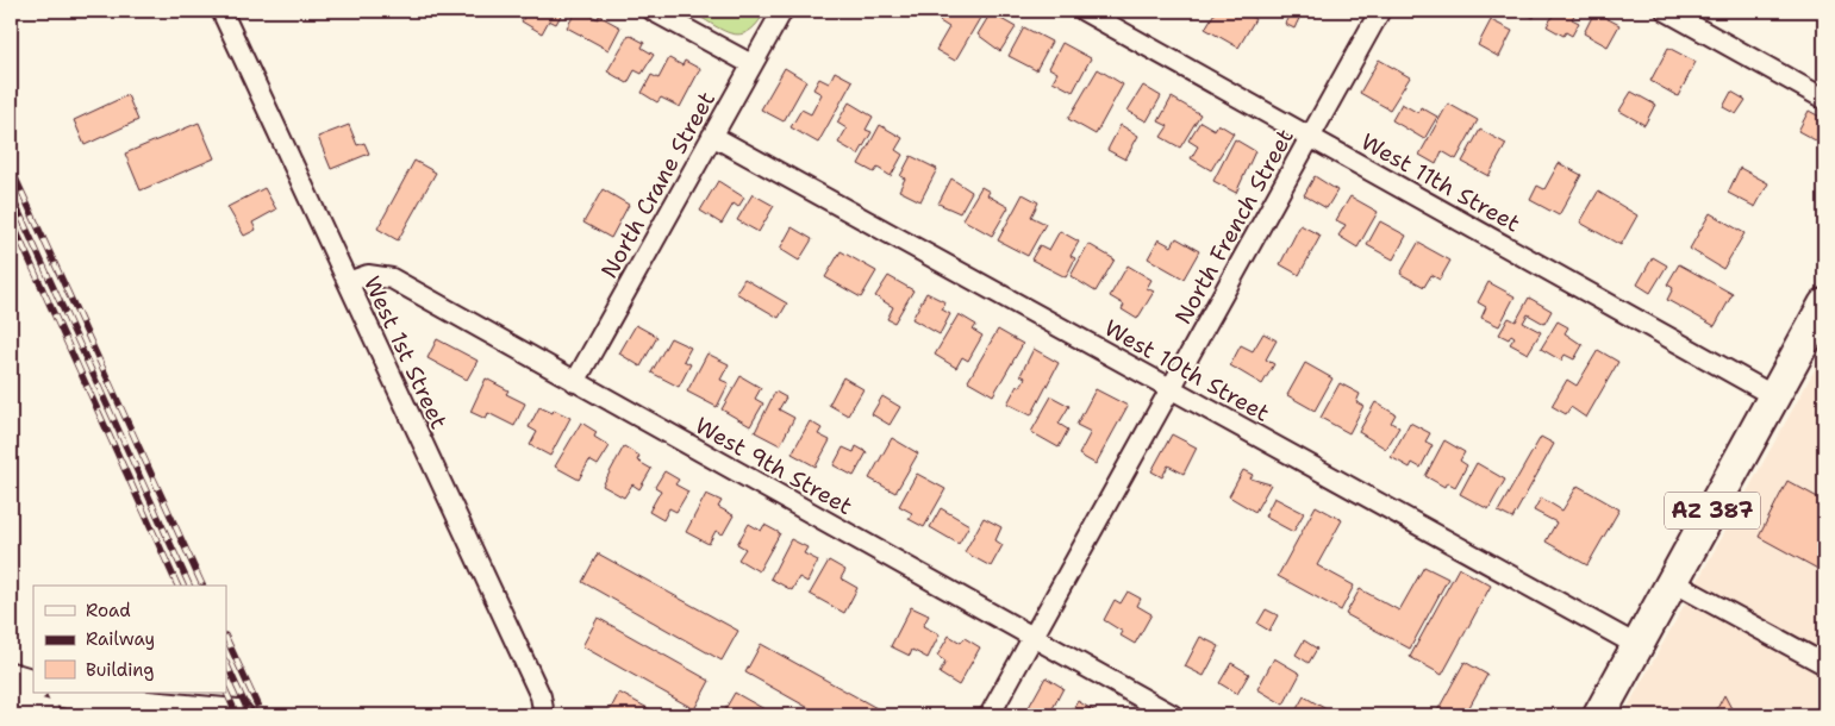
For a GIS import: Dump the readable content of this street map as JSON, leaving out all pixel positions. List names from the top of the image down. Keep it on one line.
{"streets":{"main road":["AZ 387"],"street":["West 11th Street","North Crane Street","North French Street","West 1st Street","West 10th Street","West 9th Street"]},"crossings":[["West 11th Street","North French Street"],["West 11th Street","AZ 387"],["North Crane Street","West 10th Street"],["North Crane Street","West 9th Street"],["North French Street","West 10th Street"],["North French Street","West 9th Street"],["West 1st Street","West 9th Street"],["West 10th Street","AZ 387"]],"legend":["Road","Railway","Building"]}
